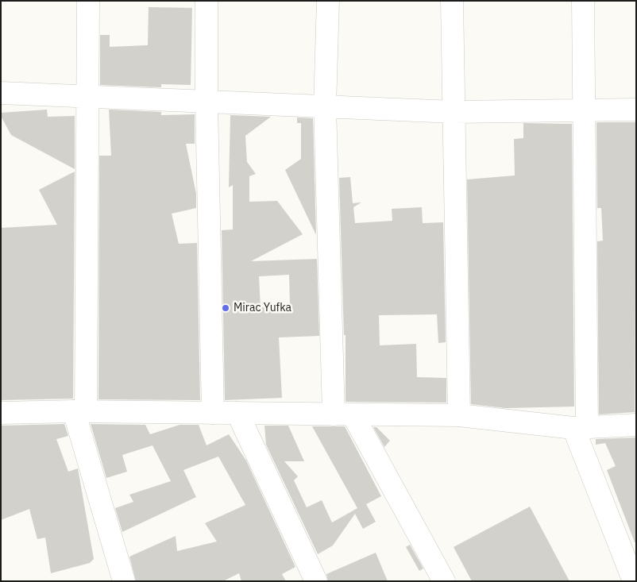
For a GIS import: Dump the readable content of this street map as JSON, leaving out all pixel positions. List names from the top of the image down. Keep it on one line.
{"places":["Mirac Yufka"]}
